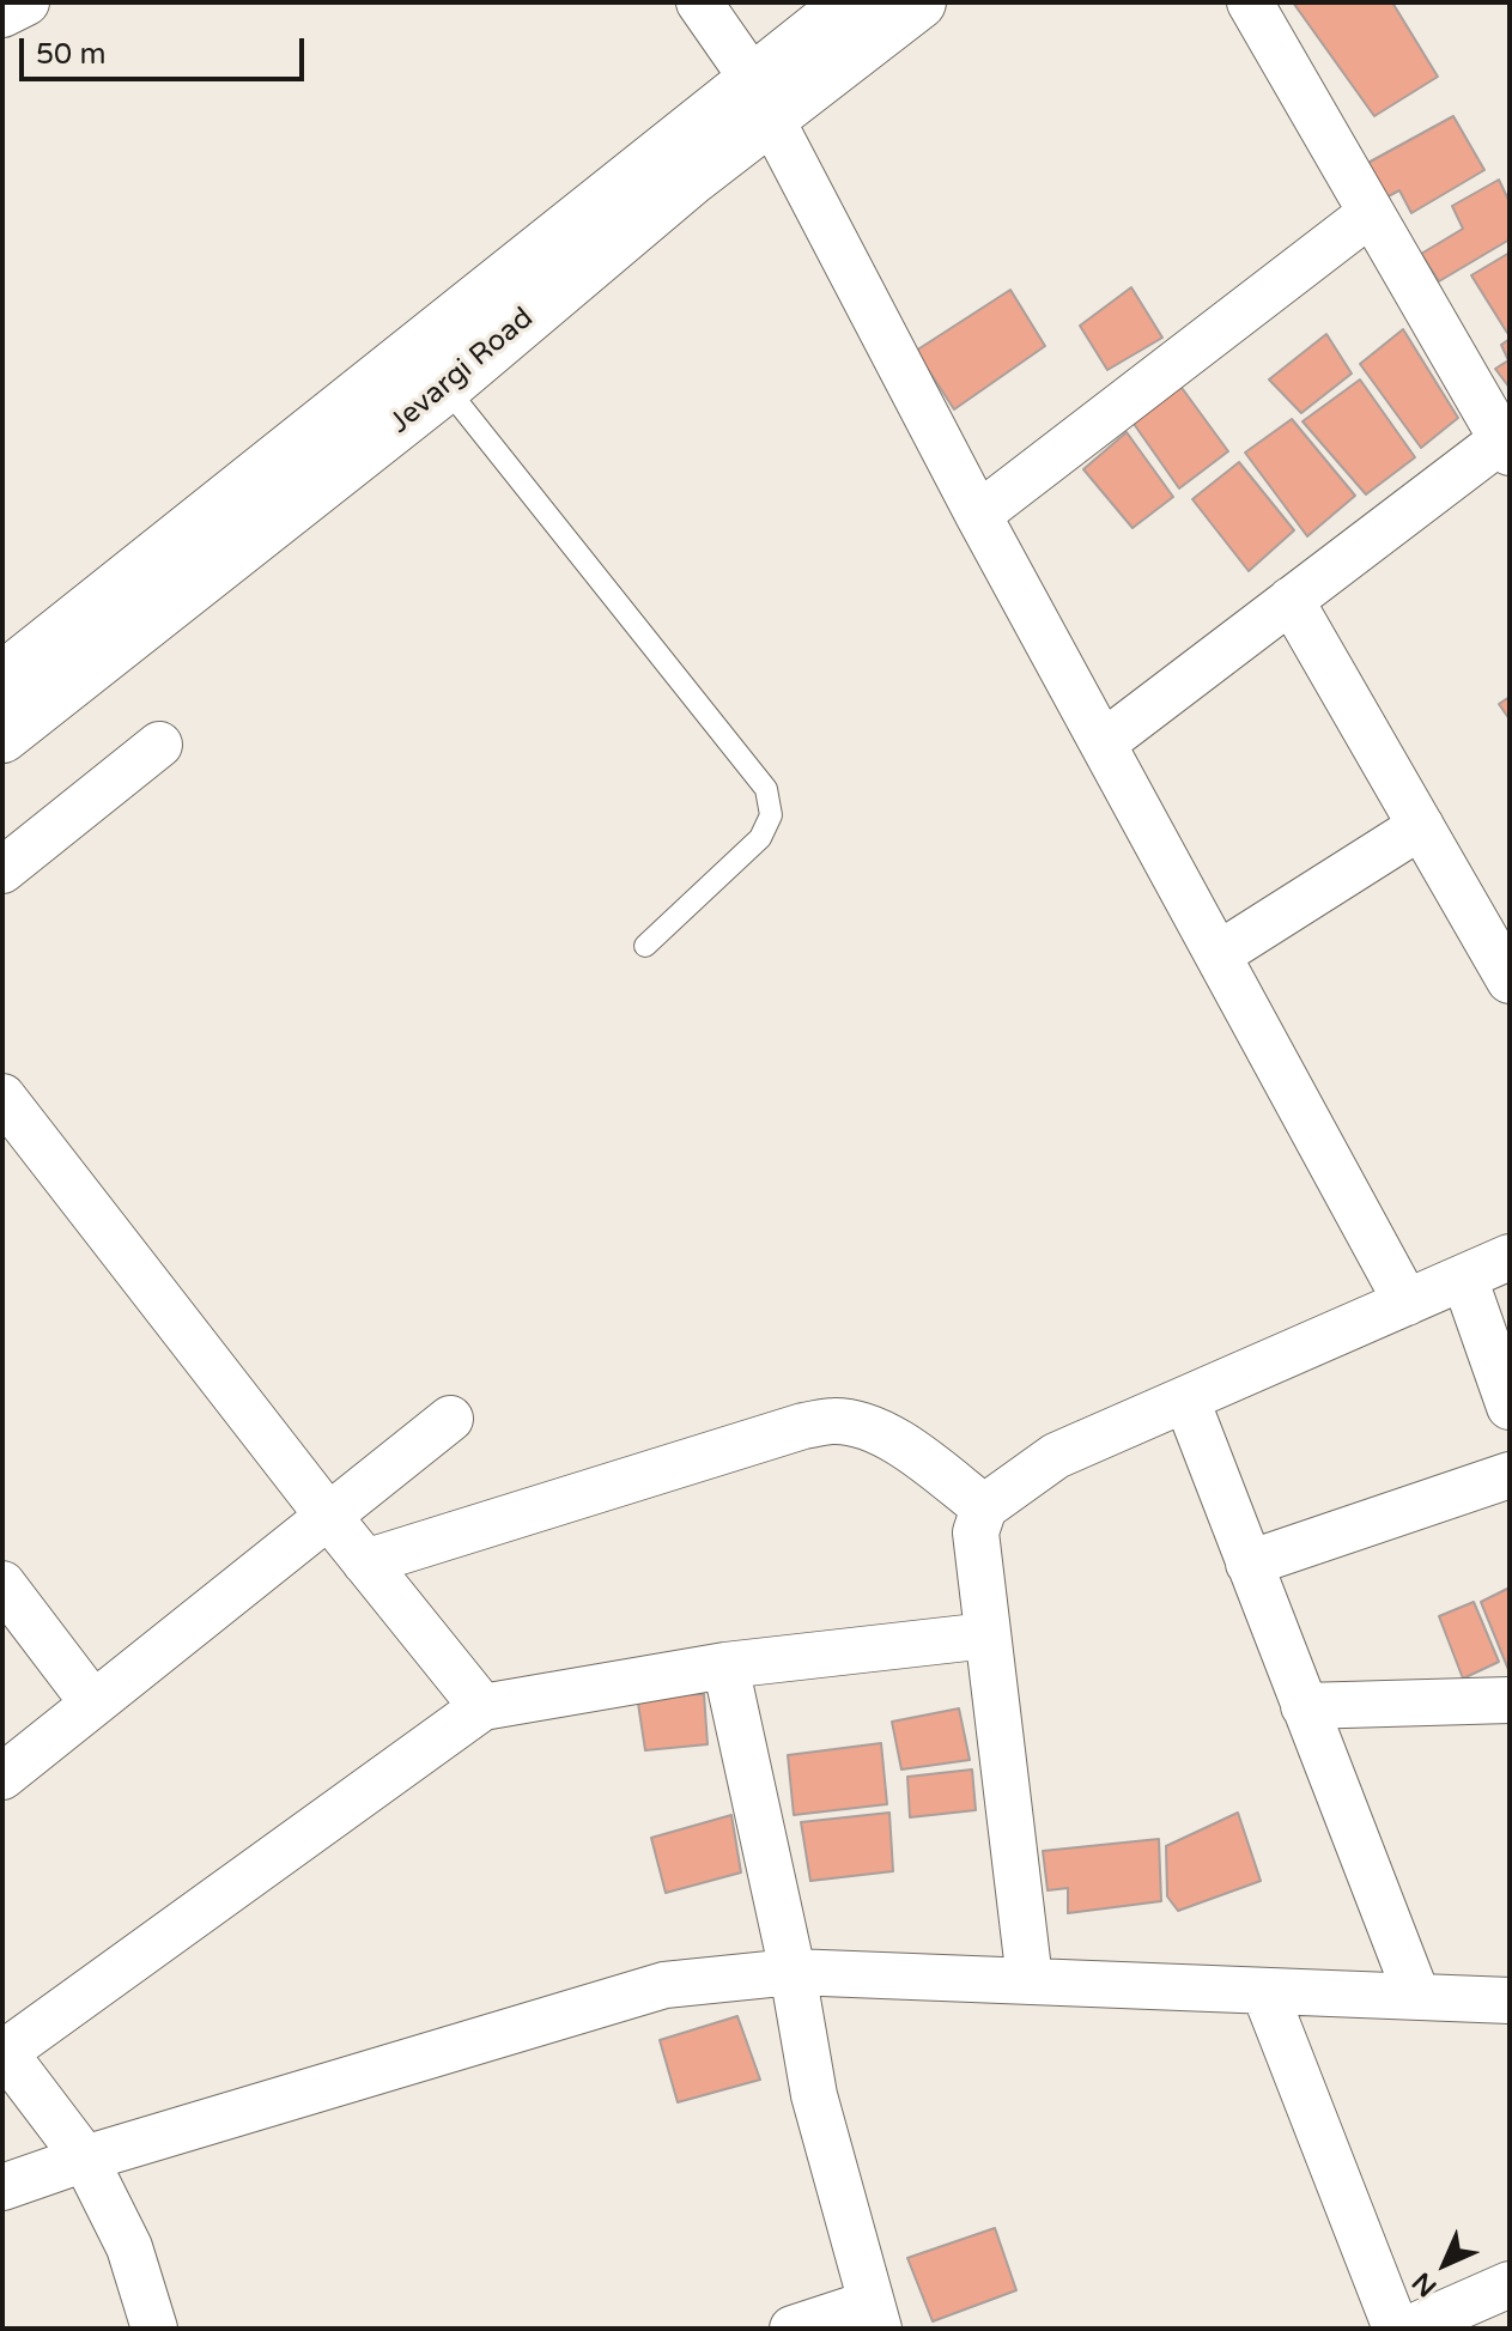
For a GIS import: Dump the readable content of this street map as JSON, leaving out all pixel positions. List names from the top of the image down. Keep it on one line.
{"streets":{"main road":["Jevargi Road"]},"scale_bar":"50 m","north":"bottom left"}
